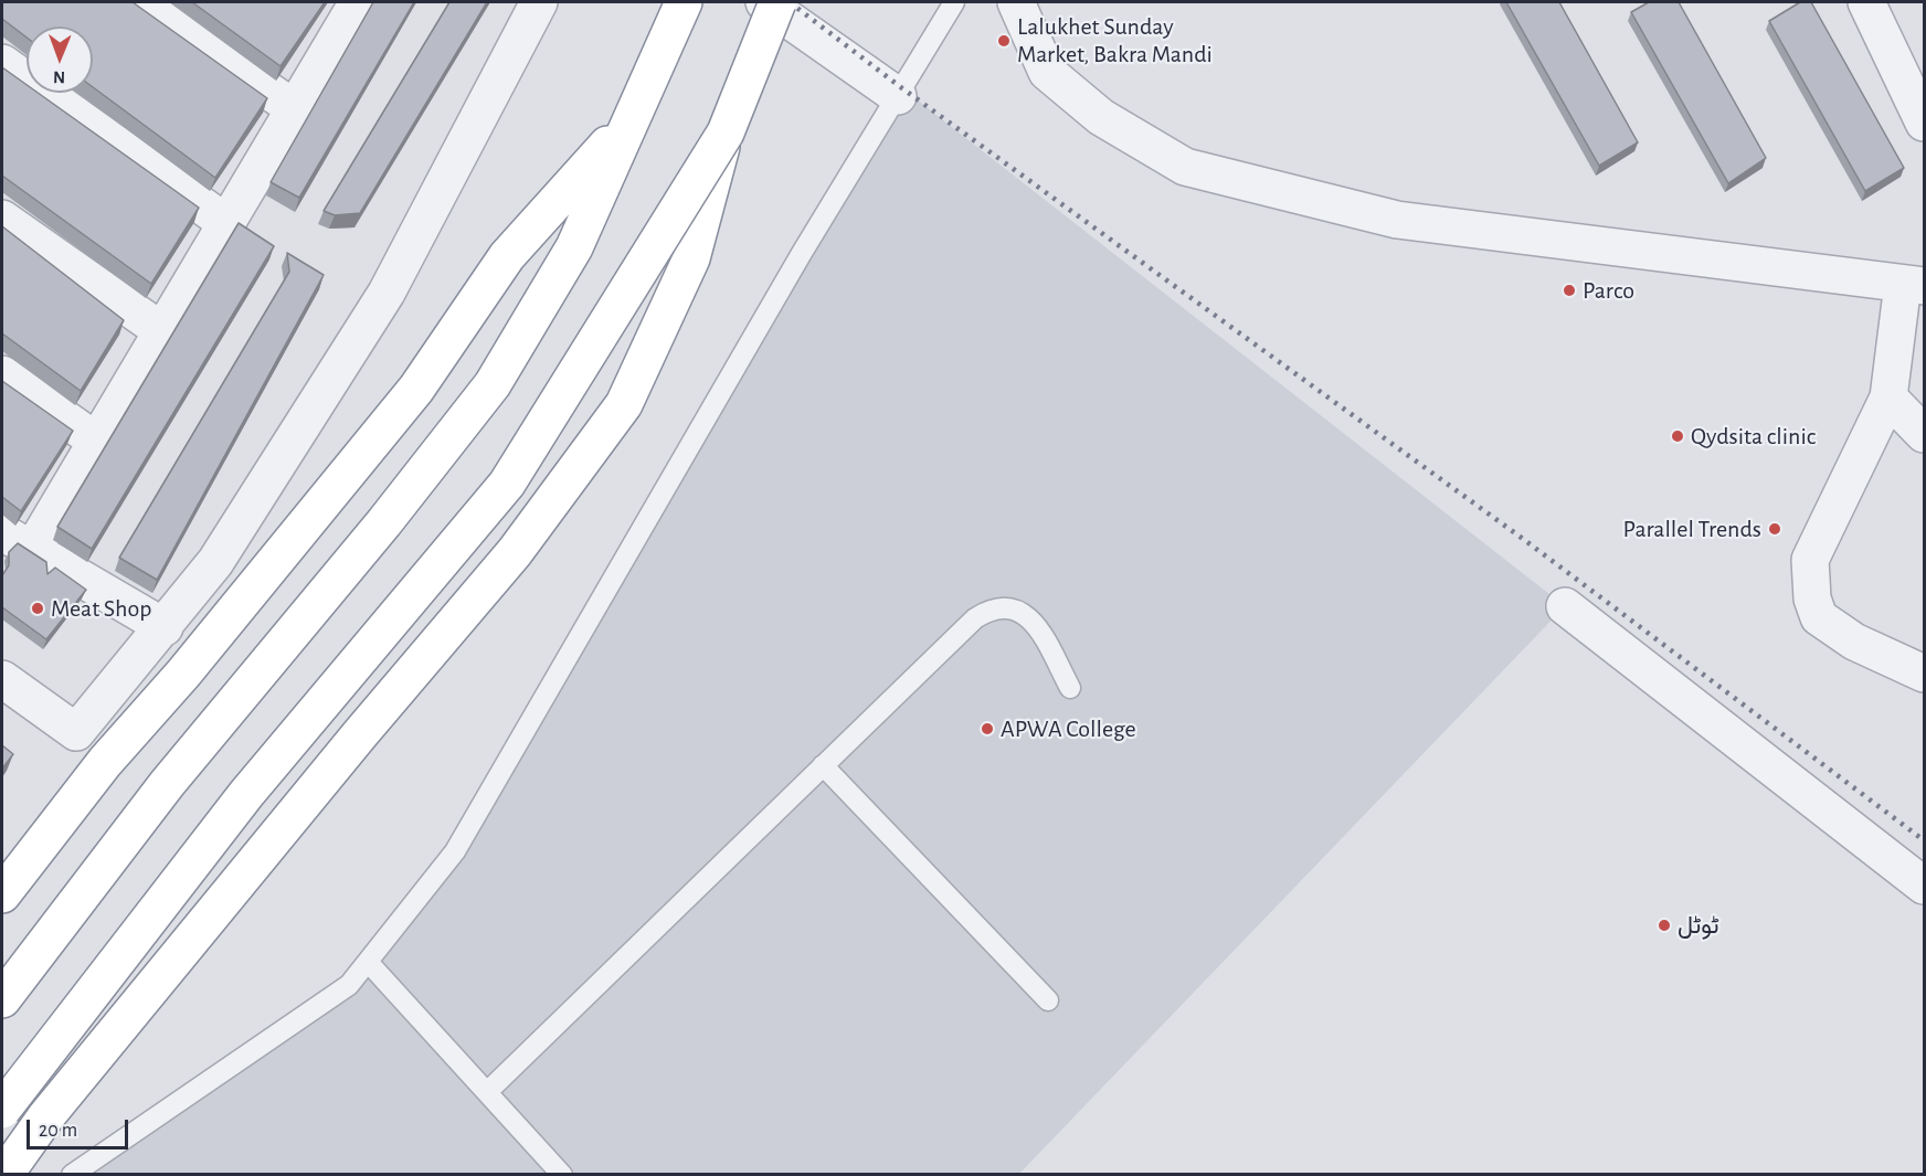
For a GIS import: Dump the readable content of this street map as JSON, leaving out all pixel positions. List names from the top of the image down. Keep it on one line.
{"places":["Lalukhet Sunday Market, Bakra Mandi","Parco","Qydsita clinic","Parallel Trends","Meat Shop","APWA College","ٹوٹل"],"scale_bar":"20 m","north":"bottom"}
